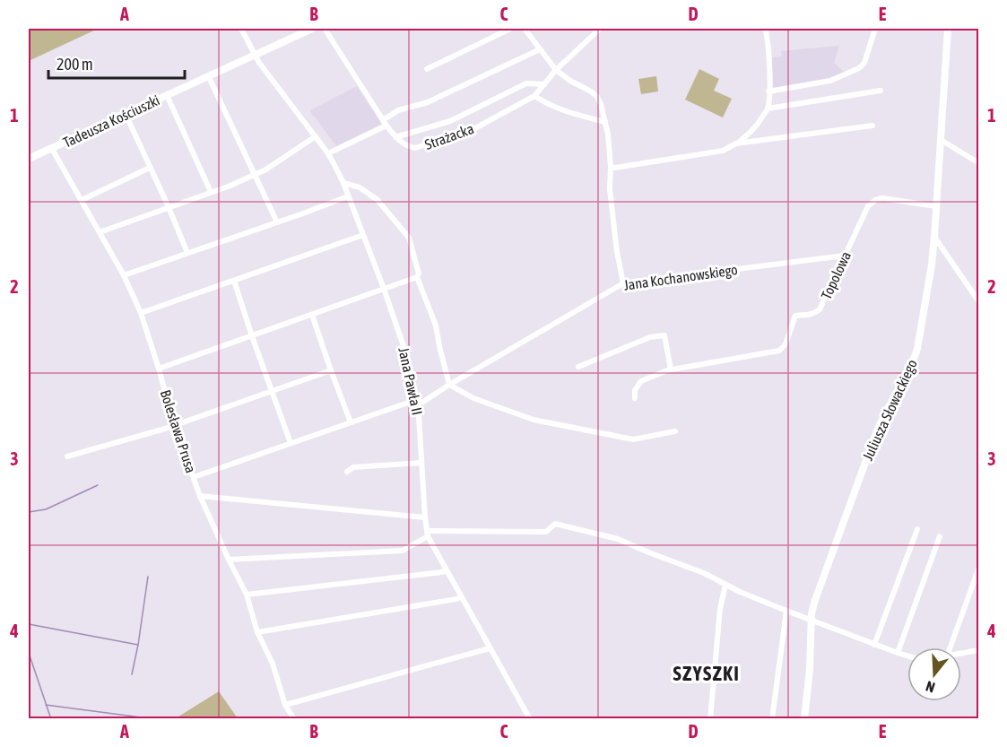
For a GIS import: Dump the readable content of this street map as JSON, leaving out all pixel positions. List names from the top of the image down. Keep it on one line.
{"streets":{"street":["Tadeusza Kościuszki","Strażacka","Topolowa","Jana Kochanowskiego","Jana Pawła II","Juliusza Słowackiego","Bolesława Prusa"]},"crossings":[["Tadeusza Kościuszki","Jana Pawła II"],["Tadeusza Kościuszki","Bolesława Prusa"],["Topolowa","Jana Kochanowskiego"],["Topolowa","Juliusza Słowackiego"],["Jana Kochanowskiego","Jana Pawła II"],["Jana Kochanowskiego","Bolesława Prusa"]],"districts":["SZYSZKI"],"scale_bar":"200 m","north":"bottom","grid":{"columns":["A","B","C","D","E"],"rows":["1","2","3","4"]}}
